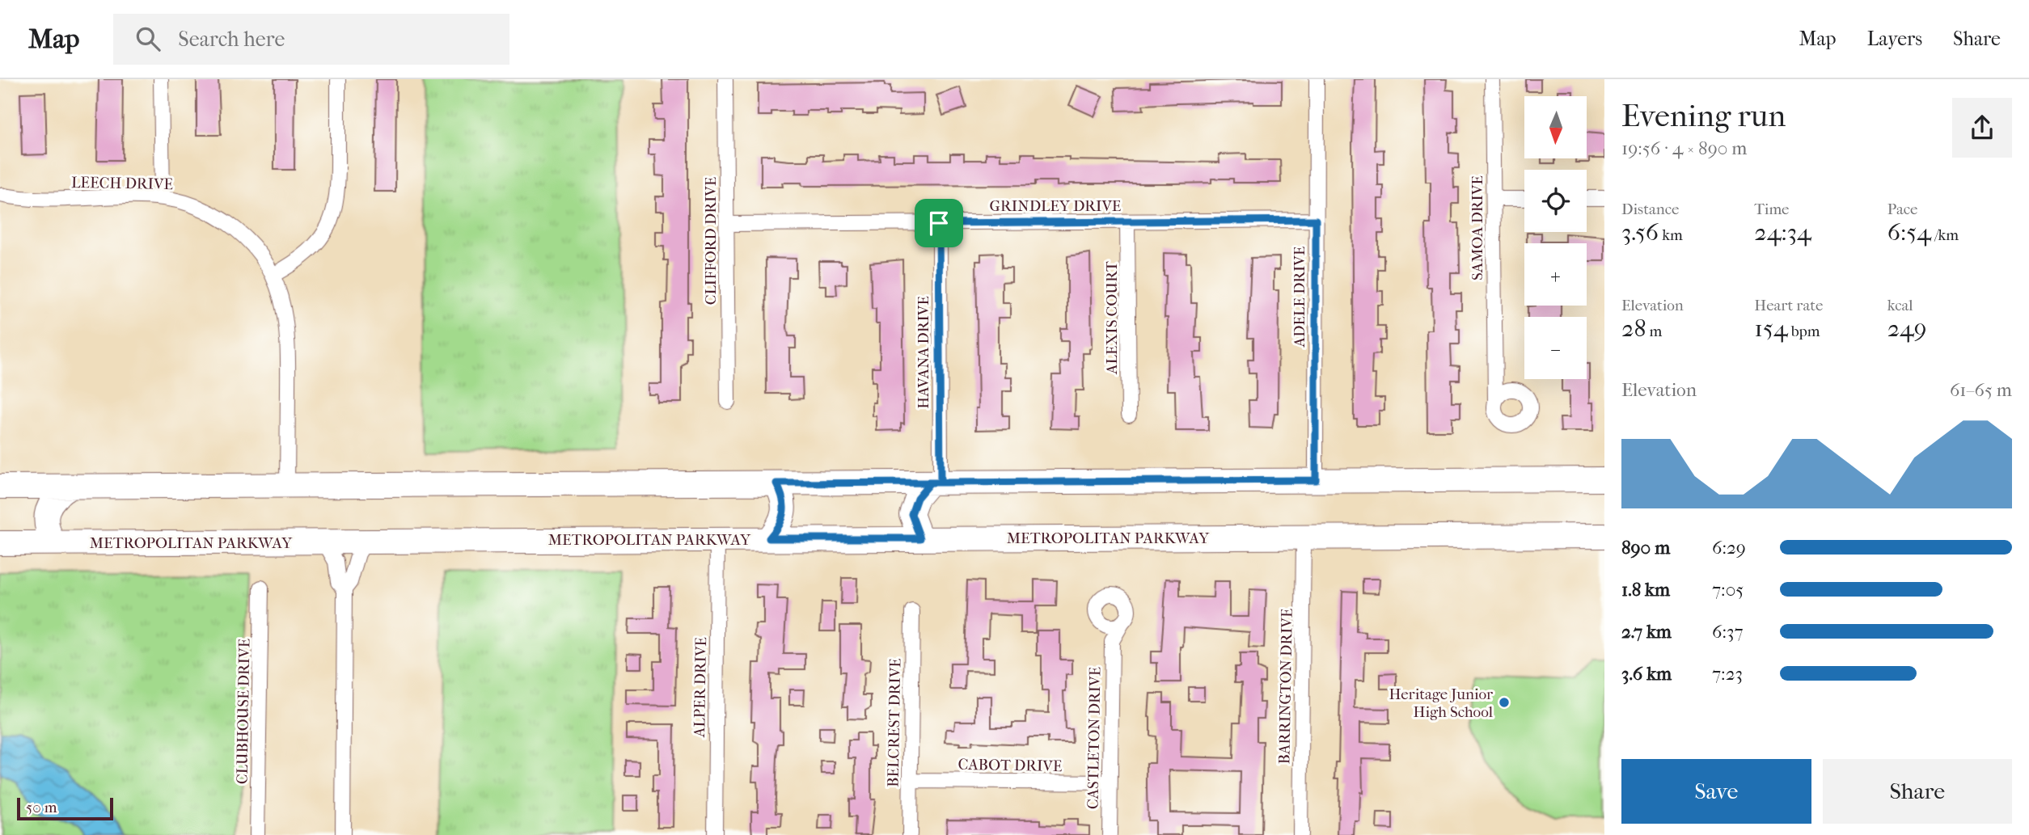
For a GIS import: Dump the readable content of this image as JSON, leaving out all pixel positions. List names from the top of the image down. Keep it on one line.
{"streets":{"main road":["METROPOLITAN PARKWAY"],"street":["LEECH DRIVE","GRINDLEY DRIVE","SAMOA DRIVE","CLIFFORD DRIVE","ADELE DRIVE","ALEXIS COURT","HAVANA DRIVE","BARRINGTON DRIVE","ALPER DRIVE","CLUBHOUSE DRIVE","BELCREST DRIVE","CASTLETON DRIVE","CABOT DRIVE"]},"crossings":[["GRINDLEY DRIVE","CLIFFORD DRIVE"],["GRINDLEY DRIVE","ADELE DRIVE"],["GRINDLEY DRIVE","ALEXIS COURT"],["GRINDLEY DRIVE","HAVANA DRIVE"],["METROPOLITAN PARKWAY","BARRINGTON DRIVE"],["METROPOLITAN PARKWAY","ALPER DRIVE"],["BELCREST DRIVE","CABOT DRIVE"],["CASTLETON DRIVE","CABOT DRIVE"]],"places":["Heritage Junior High School"],"scale_bar":"50 m","north":"bottom","page":{"header":"Map","search":"Search here","nav":["Map","Layers","Share"],"heading":["Evening run","19:56 · 4 × 890 m"],"map_buttons":["+","−"],"stats":[["Distance","3.56 km"],["Time","24:34"],["Pace","6:54 /km"],["Elevation","28 m"],["Heart rate","154 bpm"],["kcal","249"]],"chart":["Elevation","61–65 m"],"list":[{"name":"890 m","note":"6:29"},{"name":"1.8 km","note":"7:05"},{"name":"2.7 km","note":"6:37"},{"name":"3.6 km","note":"7:23"}],"buttons":["Save","Share"],"scale":"50 m"}}
